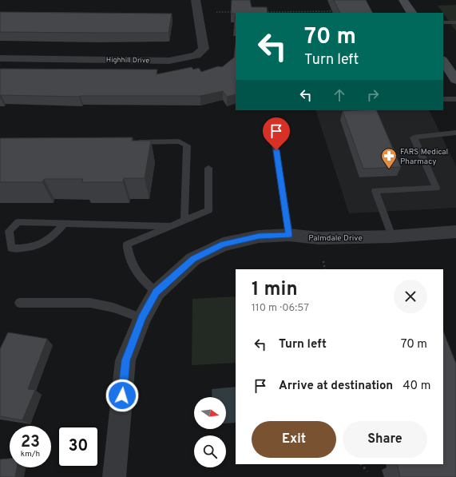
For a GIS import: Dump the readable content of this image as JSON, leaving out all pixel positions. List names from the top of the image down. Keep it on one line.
{"streets":{"street":["Highhill Drive","Palmdale Drive"]},"places":{"pharmacy":["FARS Medical Pharmacy"]},"north":"right","page":{"turn":["70 m","Turn left"],"heading":["1 min","110 m · 06:57"],"list":[{"name":"Turn left","value":"70 m"},{"name":"Arrive at destination","value":"40 m"}],"buttons":["Exit","Share"],"speed":"23 km/h","limit":"30"}}
